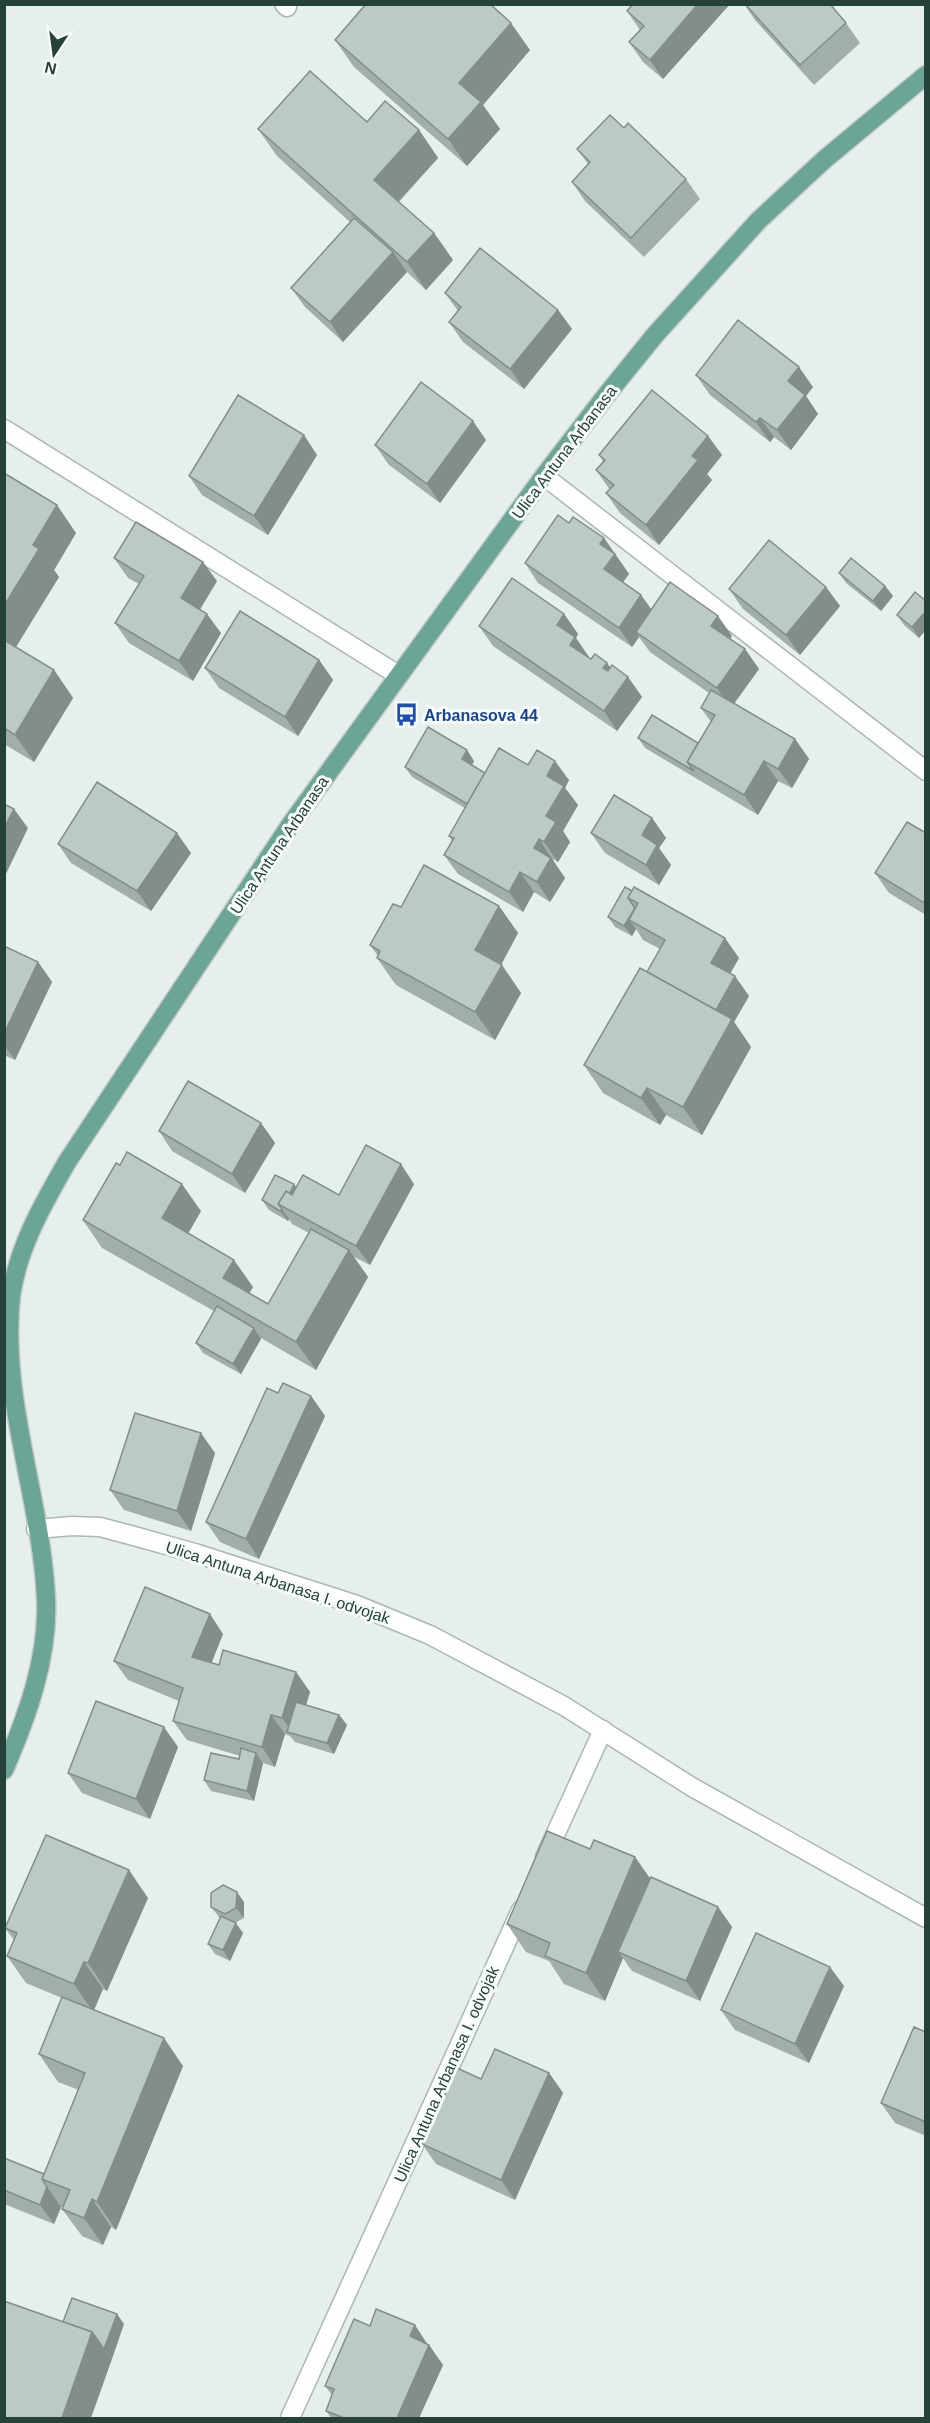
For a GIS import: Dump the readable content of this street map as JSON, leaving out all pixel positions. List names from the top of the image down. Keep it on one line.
{"streets":{"main road":["Ulica Antuna Arbanasa"],"street":["Ulica Antuna Arbanasa I. odvojak"]},"crossings":[["Ulica Antuna Arbanasa","Ulica Antuna Arbanasa I. odvojak"]],"places":{"bus stop":["Arbanasova 44"]},"north":"bottom"}
